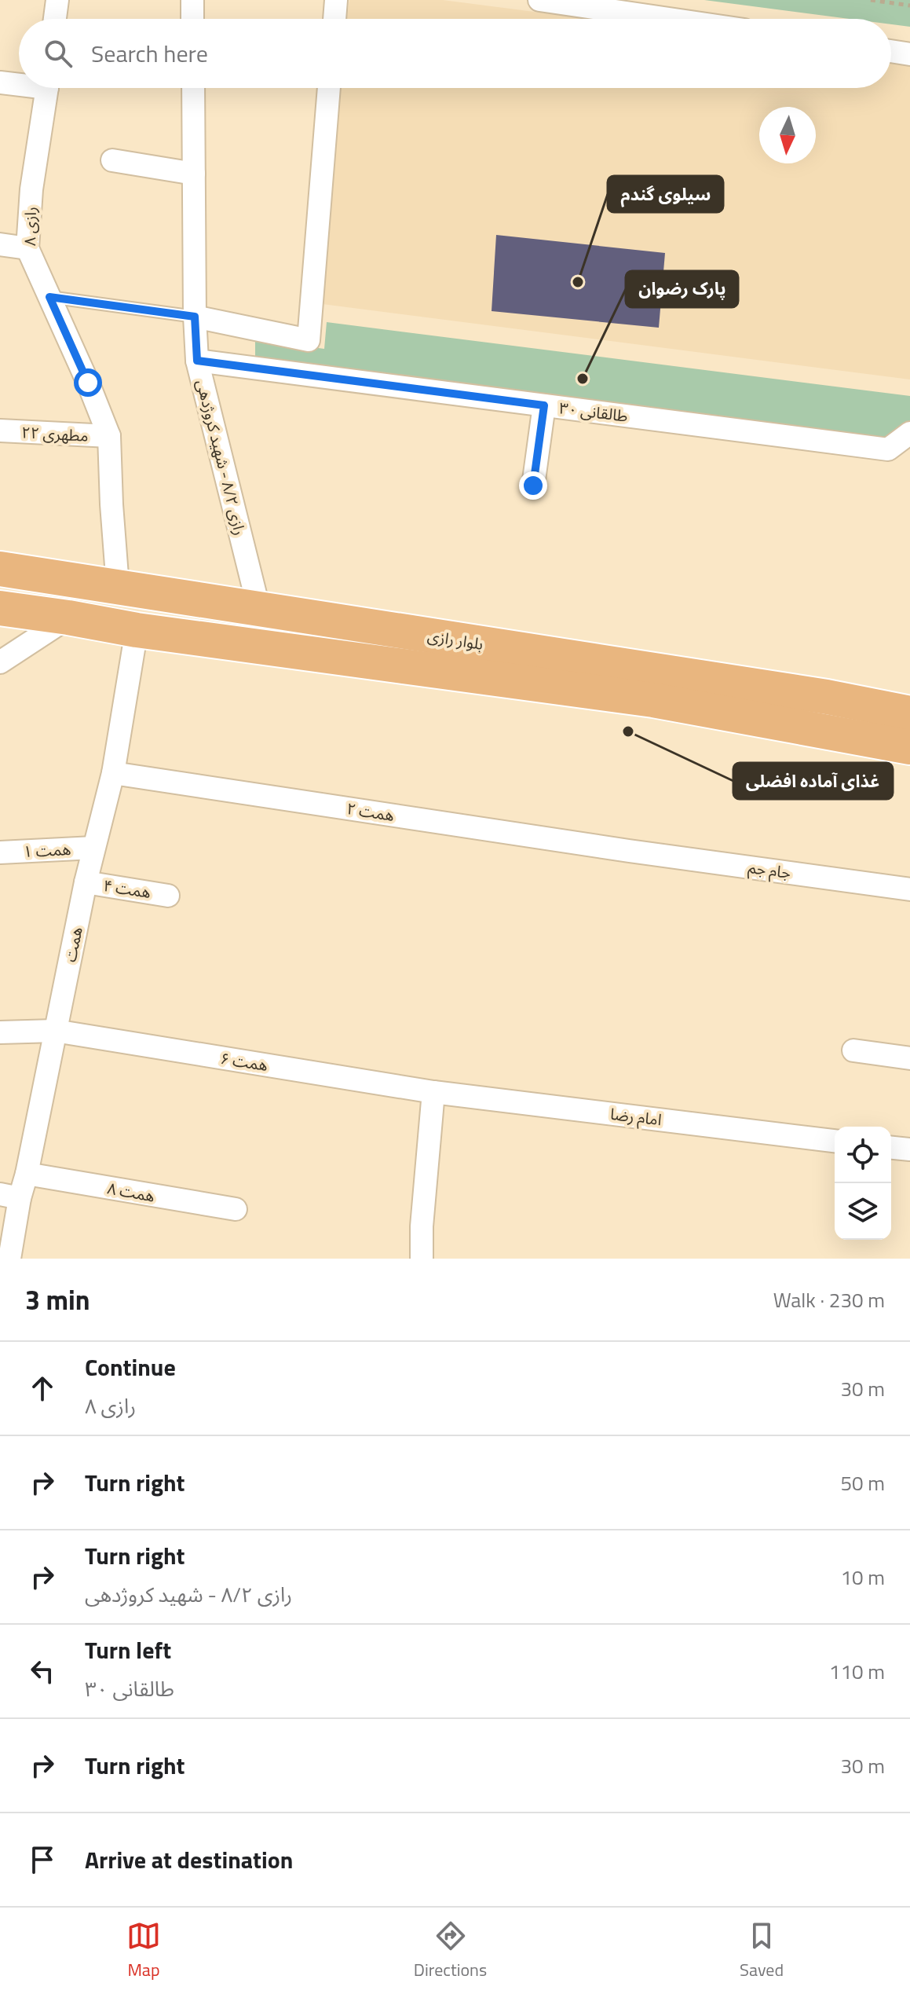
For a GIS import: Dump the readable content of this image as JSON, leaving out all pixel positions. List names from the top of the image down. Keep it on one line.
{"streets":{"main road":["بلوار رازی"],"street":["رازی ۸","طالقانی ۳۰","مطهری ۲۲","رازی ۸/۲ - شهید کروژدهی","همت ۲","همت ۱","جام جم","همت ۴","همت","همت ۶","امام رضا","همت ۸"]},"crossings":[["رازی ۸","مطهری ۲۲"],["رازی ۸","بلوار رازی"],["طالقانی ۳۰","رازی ۸/۲ - شهید کروژدهی"],["رازی ۸/۲ - شهید کروژدهی","بلوار رازی"],["بلوار رازی","همت"],["همت ۲","جام جم"],["همت ۲","همت"],["همت ۱","همت"],["همت ۴","همت"],["همت","همت ۶"],["همت","همت ۸"],["همت ۶","امام رضا"]],"places":["سیلوی گندم","پارک رضوان","غذای آماده افضلی"],"north":"bottom","page":{"search":"Search here","heading":["3 min","Walk · 230 m"],"list":[["Continue","رازی ۸","30 m"],["Turn right","50 m"],["Turn right","رازی ۸/۲ - شهید کروژدهی","10 m"],["Turn left","طالقانی ۳۰","110 m"],["Turn right","30 m"],"Arrive at destination"],"nav":["Map","Directions","Saved"]}}
